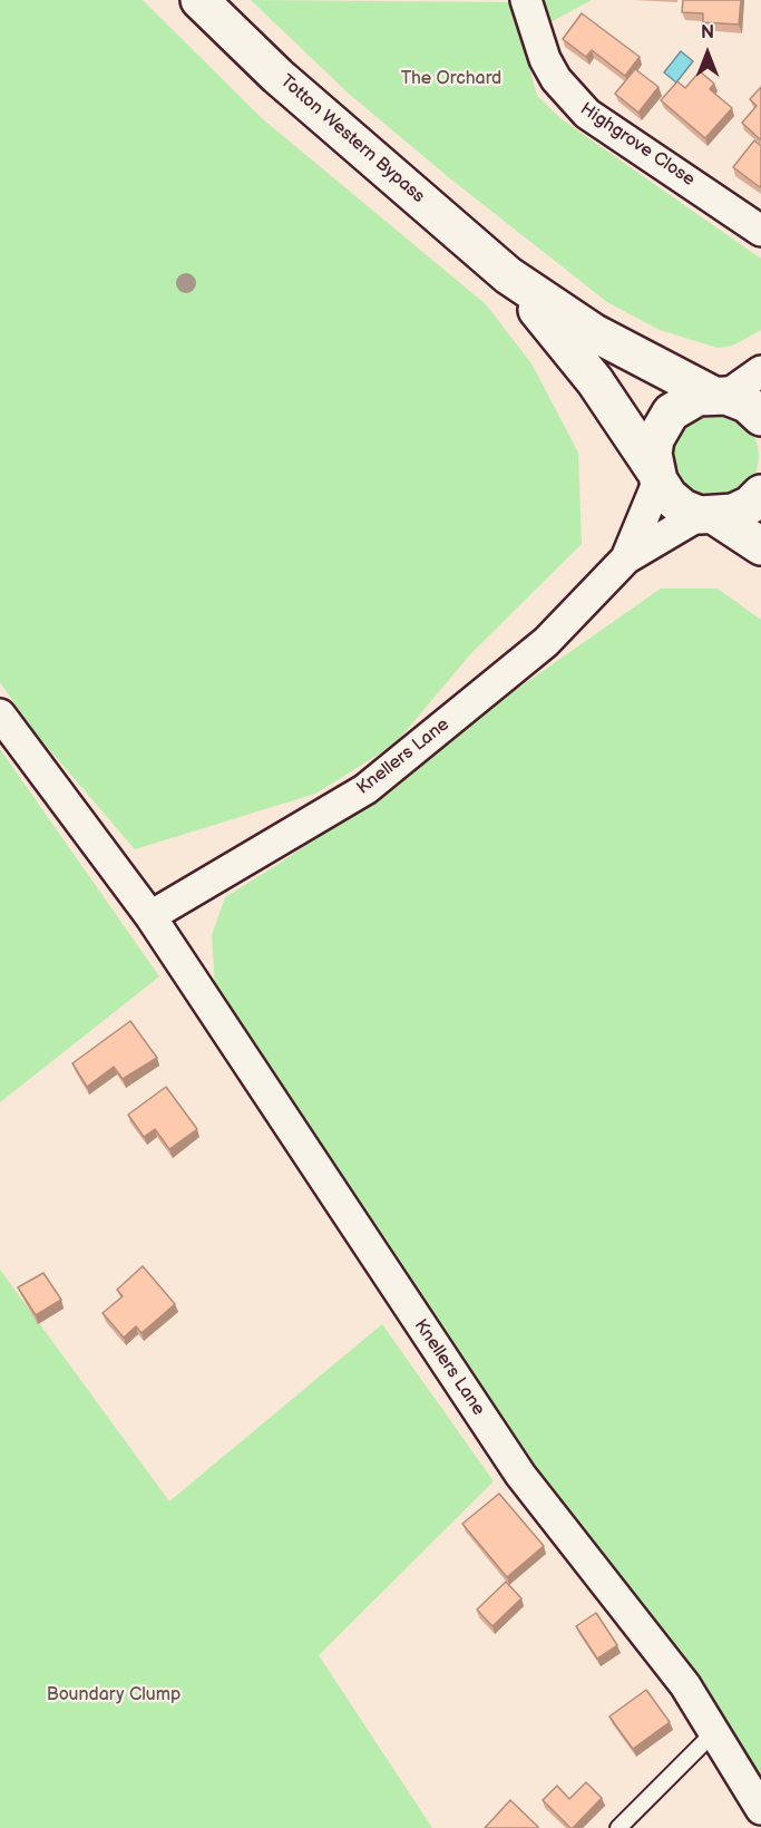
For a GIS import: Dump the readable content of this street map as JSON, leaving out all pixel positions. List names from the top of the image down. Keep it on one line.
{"streets":{"main road":["Totton Western Bypass"],"street":["Highgrove Close","Knellers Lane"]},"crossings":[["Totton Western Bypass","Knellers Lane"]],"parks":["The Orchard","Boundary Clump"],"north":"top"}
